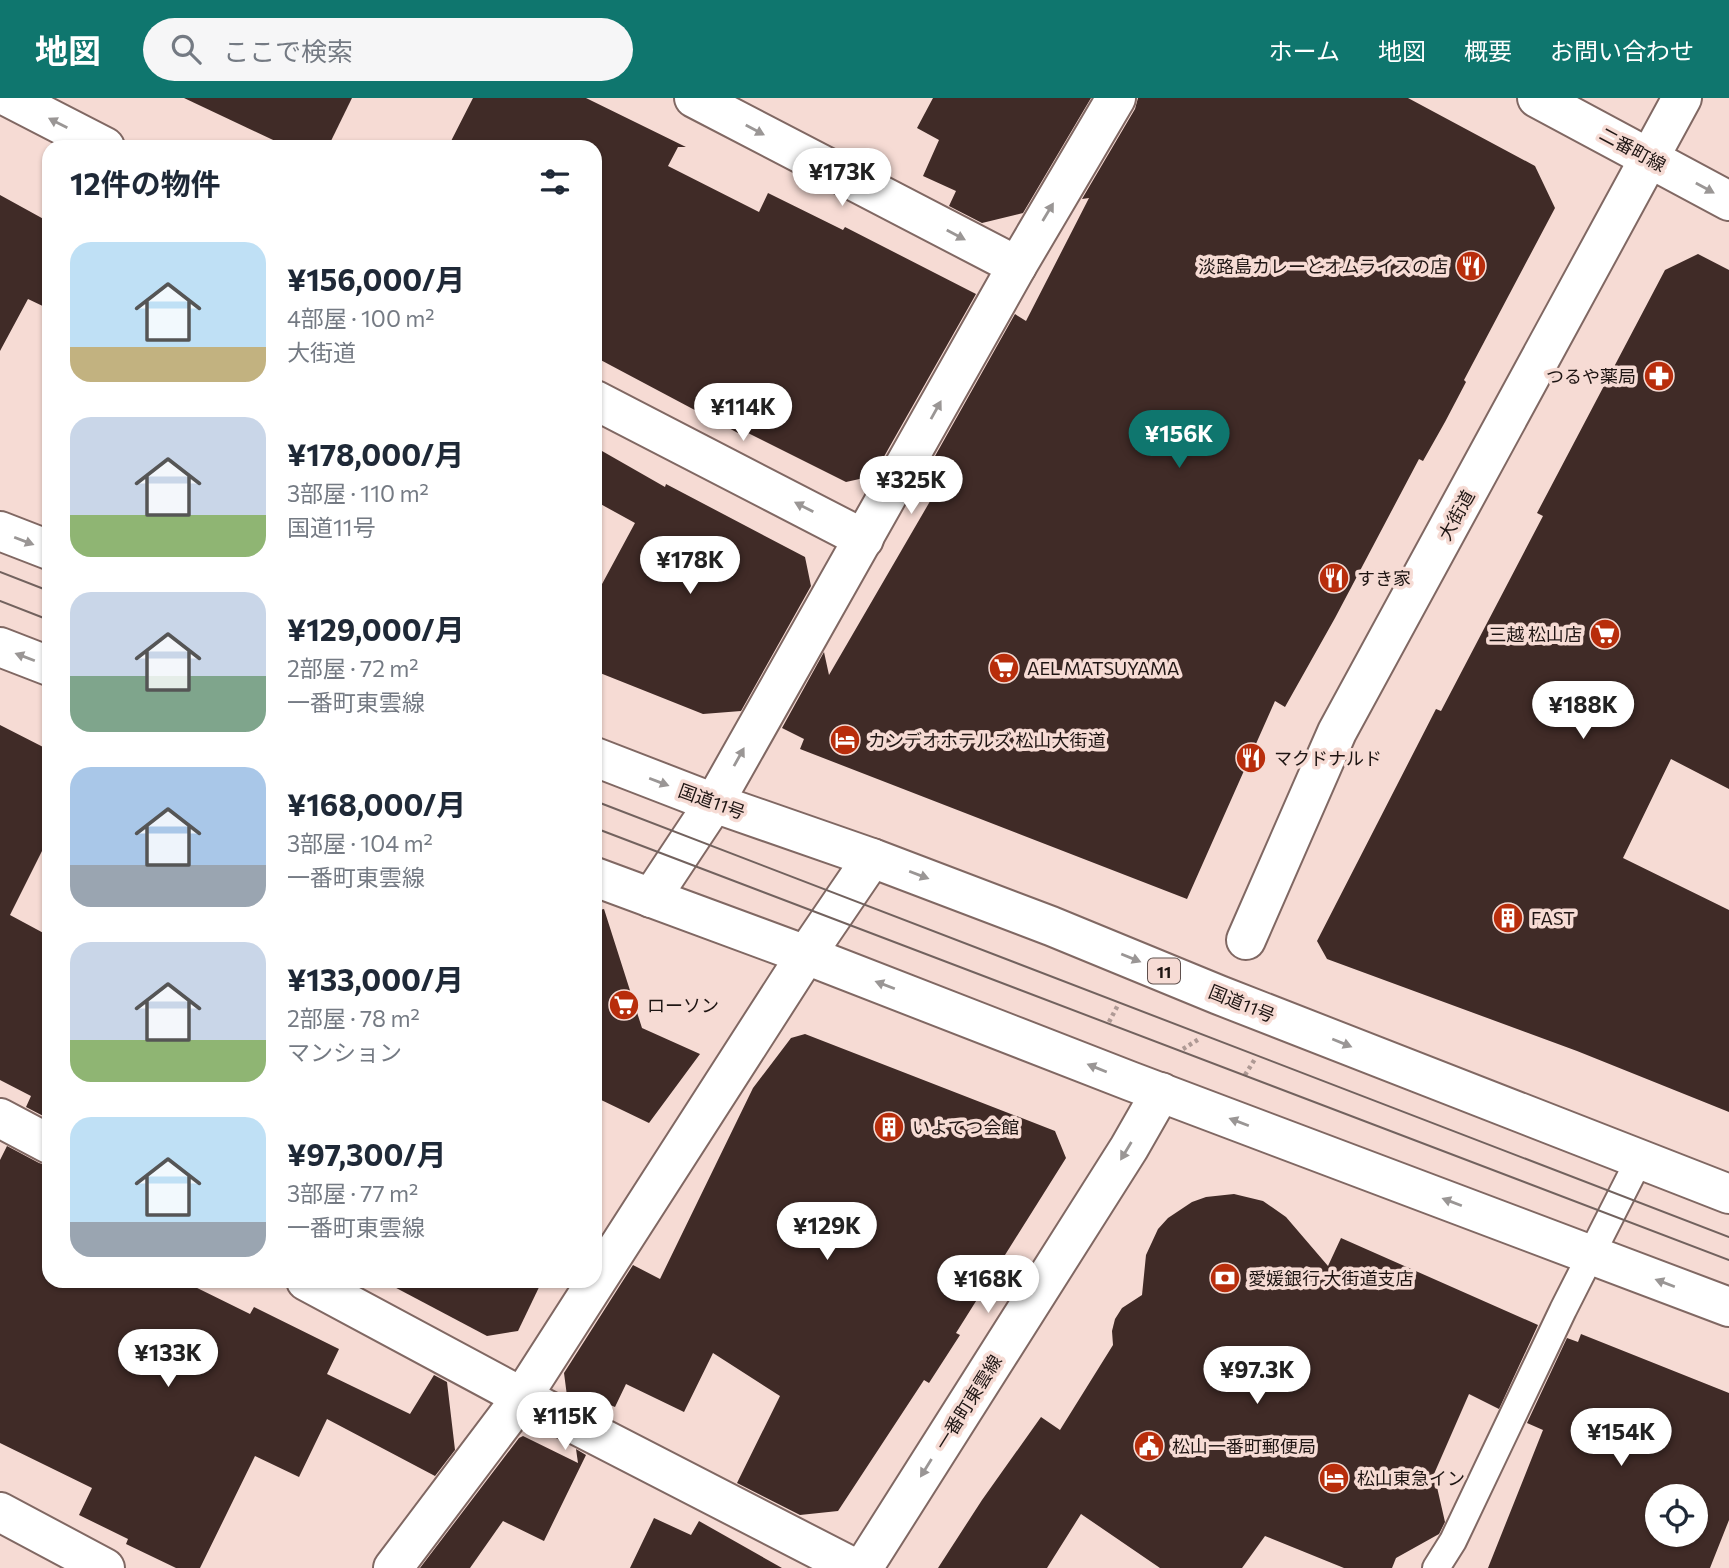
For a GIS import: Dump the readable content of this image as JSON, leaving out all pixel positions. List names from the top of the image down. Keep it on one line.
{"streets":{"main road":["二番町線","大街道","国道11号","11","一番町東雲線"]},"crossings":[["二番町線","大街道"]],"one_way":["二番町線","一番町東雲線"],"places":{"restaurant":["淡路島カレーとオムライスの店","すき家","マクドナルド"],"pharmacy":["つるや薬局"],"supermarket":["三越 松山店","AEL MATSUYAMA","ローソン"],"hotel":["カンデオホテルズ 松山大街道","松山東急イン"],"building":["FAST","いよてつ会館"],"bank":["愛媛銀行 大街道支店"],"public building":["松山一番町郵便局"]},"page":{"header":"地図","search":"ここで検索","nav":["ホーム","地図","概要","お問い合わせ"],"heading":"12件の物件","price":["¥173K","¥114K","¥156K","¥325K","¥178K","¥188K","¥129K","¥168K","¥133K","¥97.3K","¥115K","¥154K"],"list":[{"name":"¥156,000/月","note":"4部屋 · 100 m² · 大街道"},{"name":"¥178,000/月","note":"3部屋 · 110 m² · 国道11号"},{"name":"¥129,000/月","note":"2部屋 · 72 m² · 一番町東雲線"},{"name":"¥168,000/月","note":"3部屋 · 104 m² · 一番町東雲線"},{"name":"¥133,000/月","note":"2部屋 · 78 m² · マンション"},{"name":"¥97,300/月","note":"3部屋 · 77 m² · 一番町東雲線"}]}}
